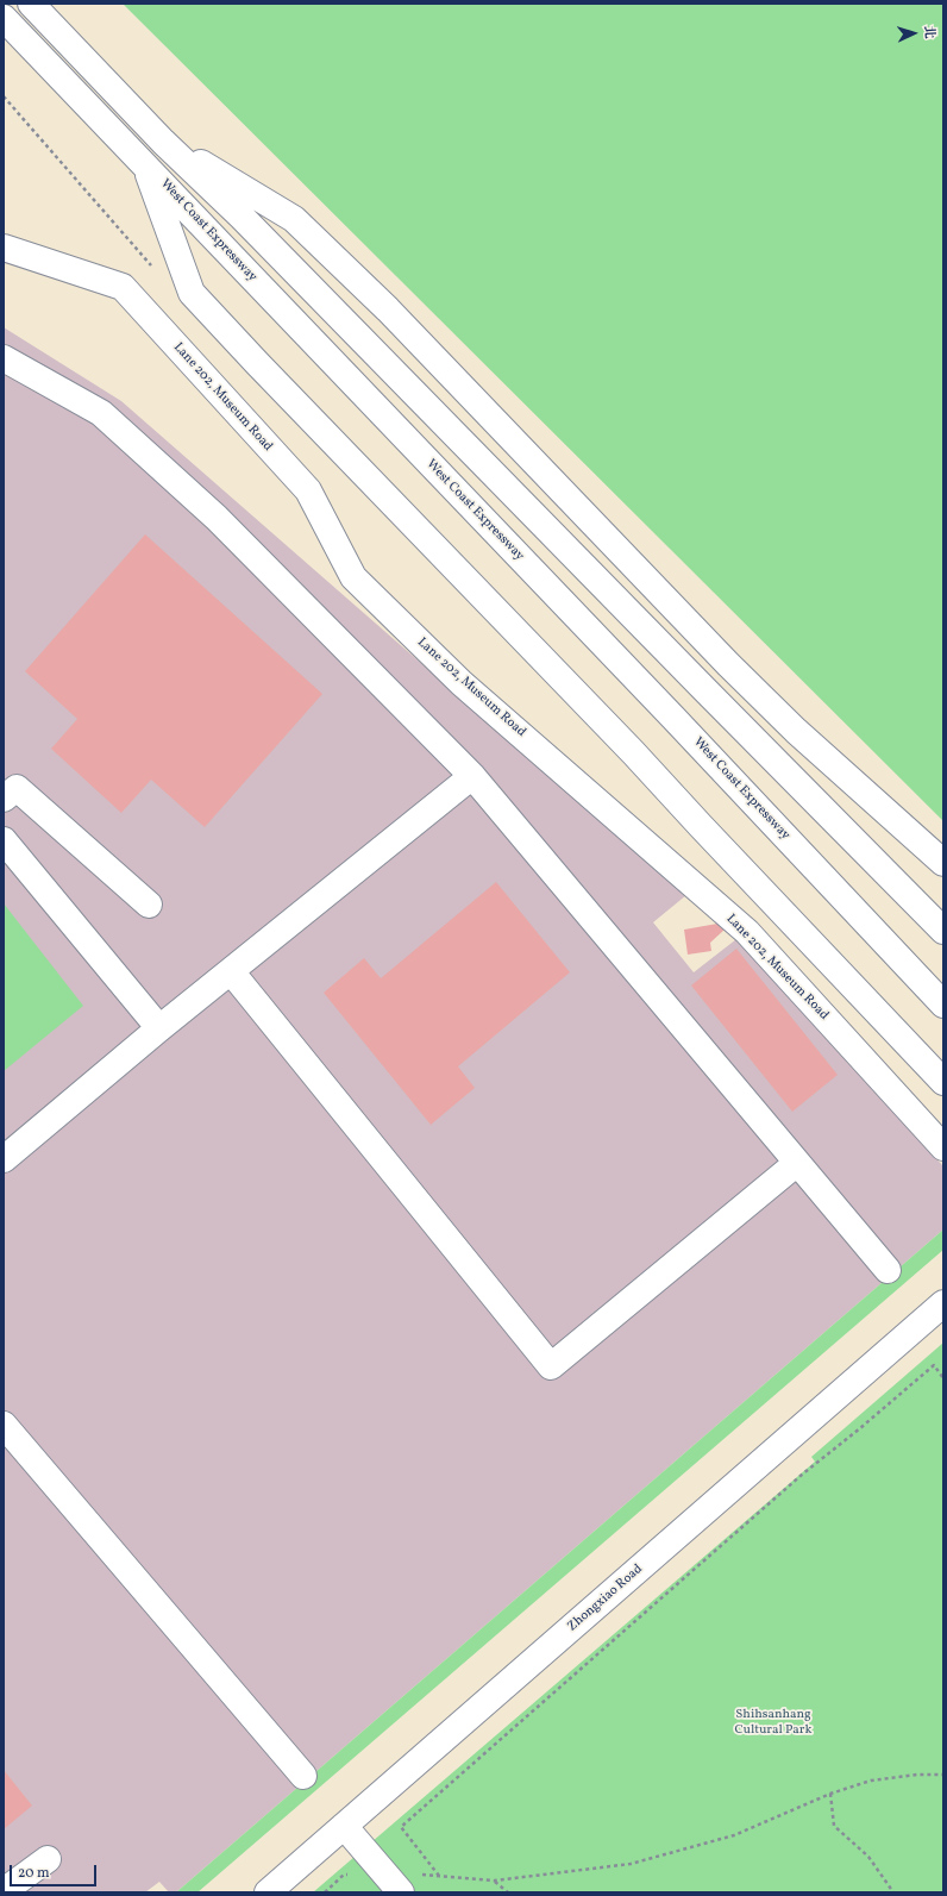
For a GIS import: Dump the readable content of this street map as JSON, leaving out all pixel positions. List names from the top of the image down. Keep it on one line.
{"streets":{"main road":["West Coast Expressway","Lane 202, Museum Road","Zhongxiao Road"]},"parks":["Shihsanhang Cultural Park"],"scale_bar":"20 m","north":"right"}
